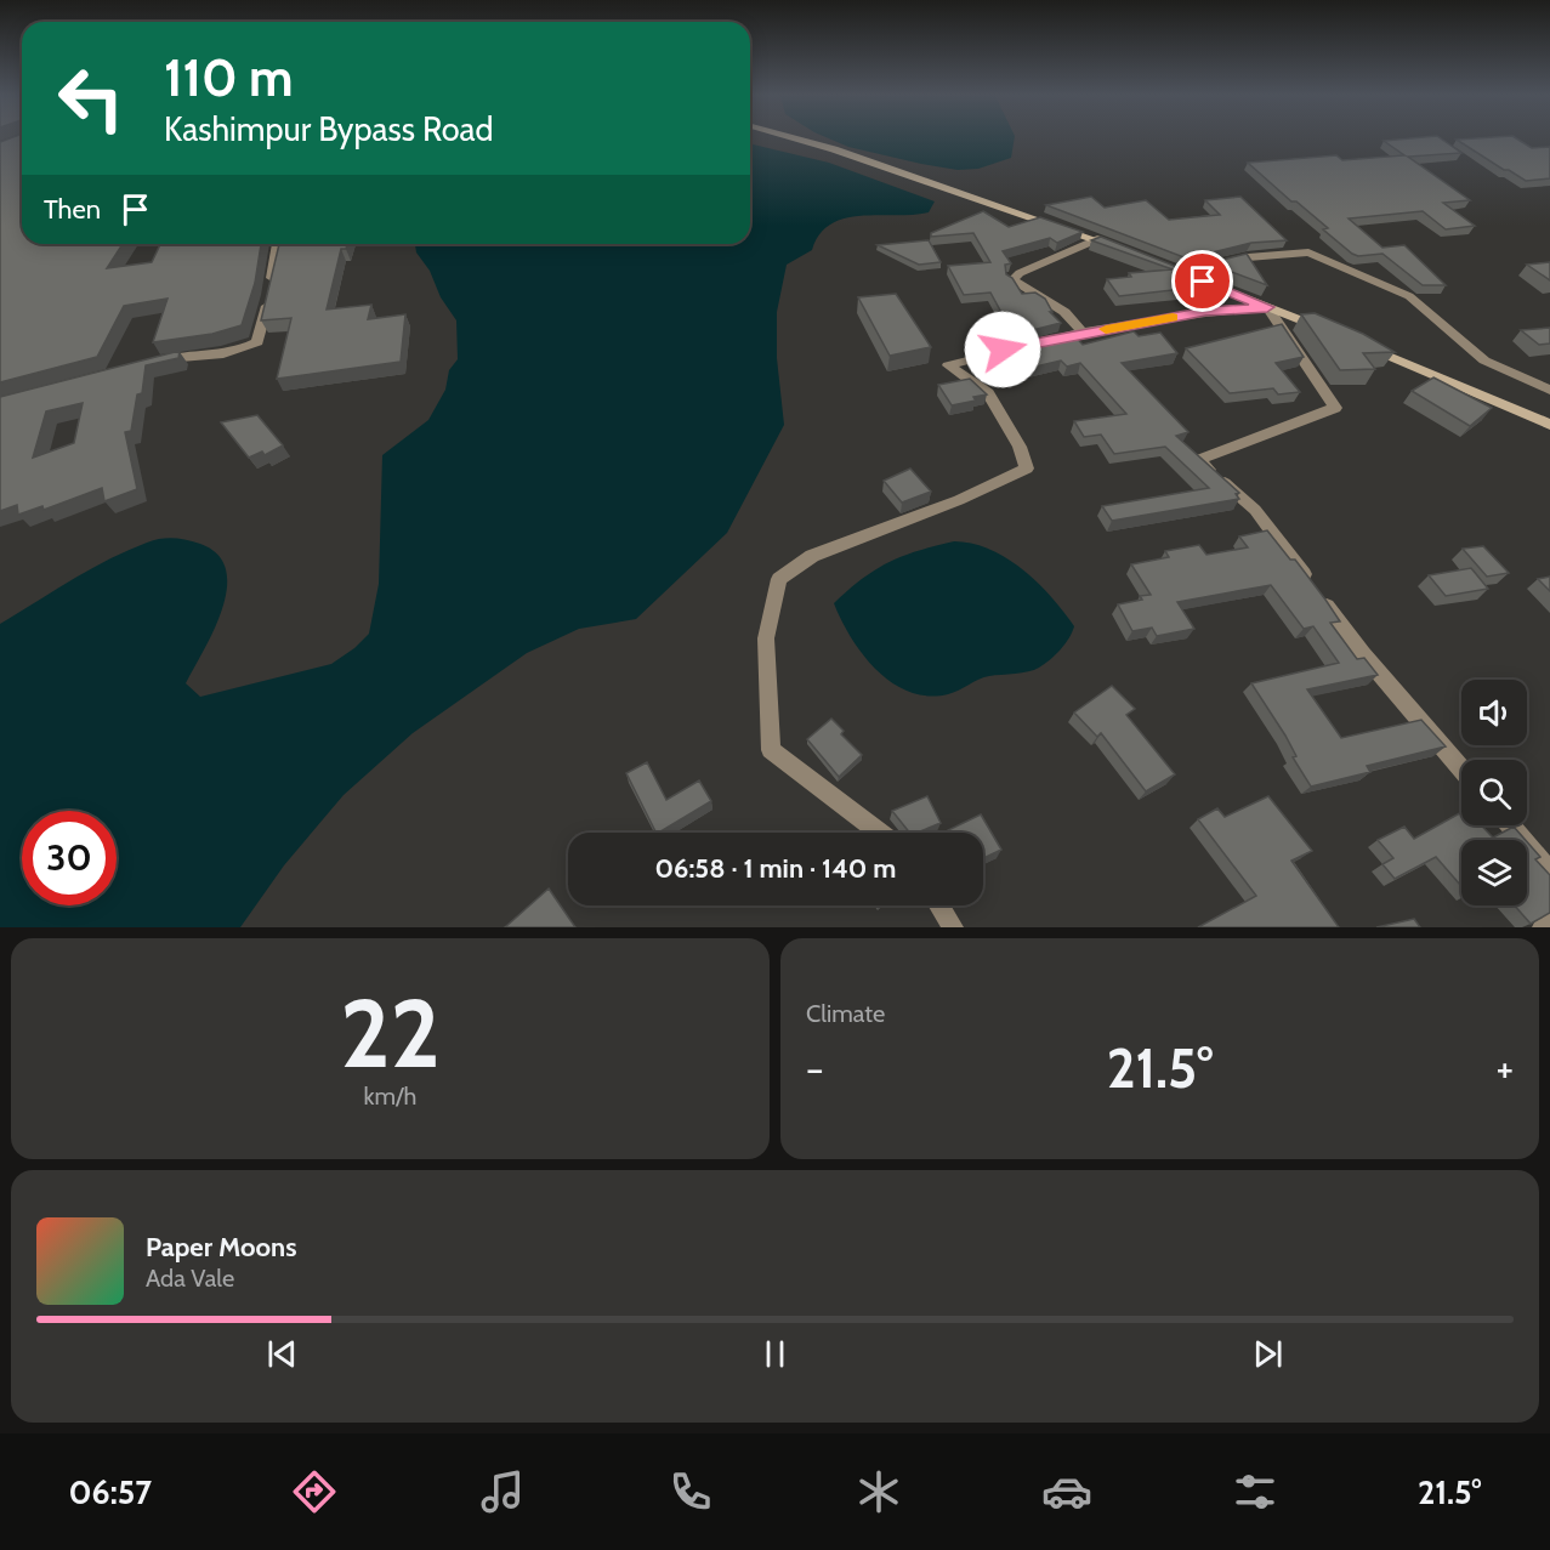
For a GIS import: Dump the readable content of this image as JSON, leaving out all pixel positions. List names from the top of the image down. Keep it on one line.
{"page":{"turn":["110 m","Kashimpur Bypass Road"],"then":"Then","limit":"30","trip":"06:58 · 1 min · 140 m","tile":[["22","km/h"],"Climate"],"heat":["−","21.5°","+"],"song":["Paper Moons","Ada Vale"],"tabs":["06:57","21.5°"]}}
